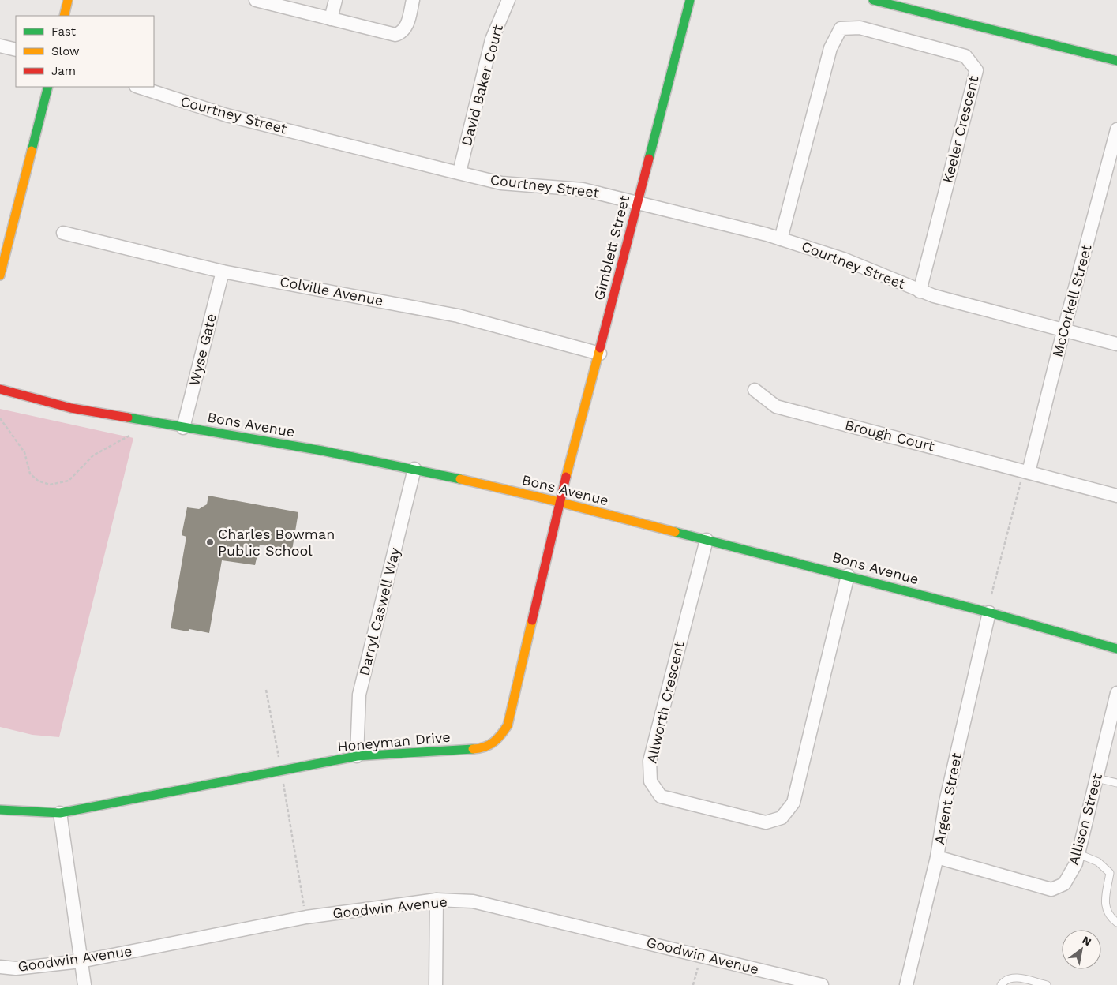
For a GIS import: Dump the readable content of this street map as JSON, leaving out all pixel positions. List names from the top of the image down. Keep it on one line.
{"streets":{"street":["David Baker Court","Courtney Street","Keeler Crescent","Gimblett Street","Colville Avenue","McCorkell Street","Wyse Gate","Bons Avenue","Brough Court","Darryl Caswell Way","Allworth Crescent","Honeyman Drive","Argent Street","Allison Street","Goodwin Avenue"]},"crossings":[["David Baker Court","Courtney Street"],["Courtney Street","Keeler Crescent"],["Courtney Street","Gimblett Street"],["Courtney Street","McCorkell Street"],["Gimblett Street","Colville Avenue"],["Gimblett Street","Bons Avenue"],["Gimblett Street","Honeyman Drive"],["Colville Avenue","Wyse Gate"],["McCorkell Street","Brough Court"],["Wyse Gate","Bons Avenue"],["Bons Avenue","Darryl Caswell Way"],["Bons Avenue","Allworth Crescent"],["Bons Avenue","Honeyman Drive"],["Bons Avenue","Argent Street"],["Darryl Caswell Way","Honeyman Drive"],["Argent Street","Allison Street"]],"places":["Charles Bowman Public School"],"legend":["Fast","Slow","Jam"],"north":"top right"}
